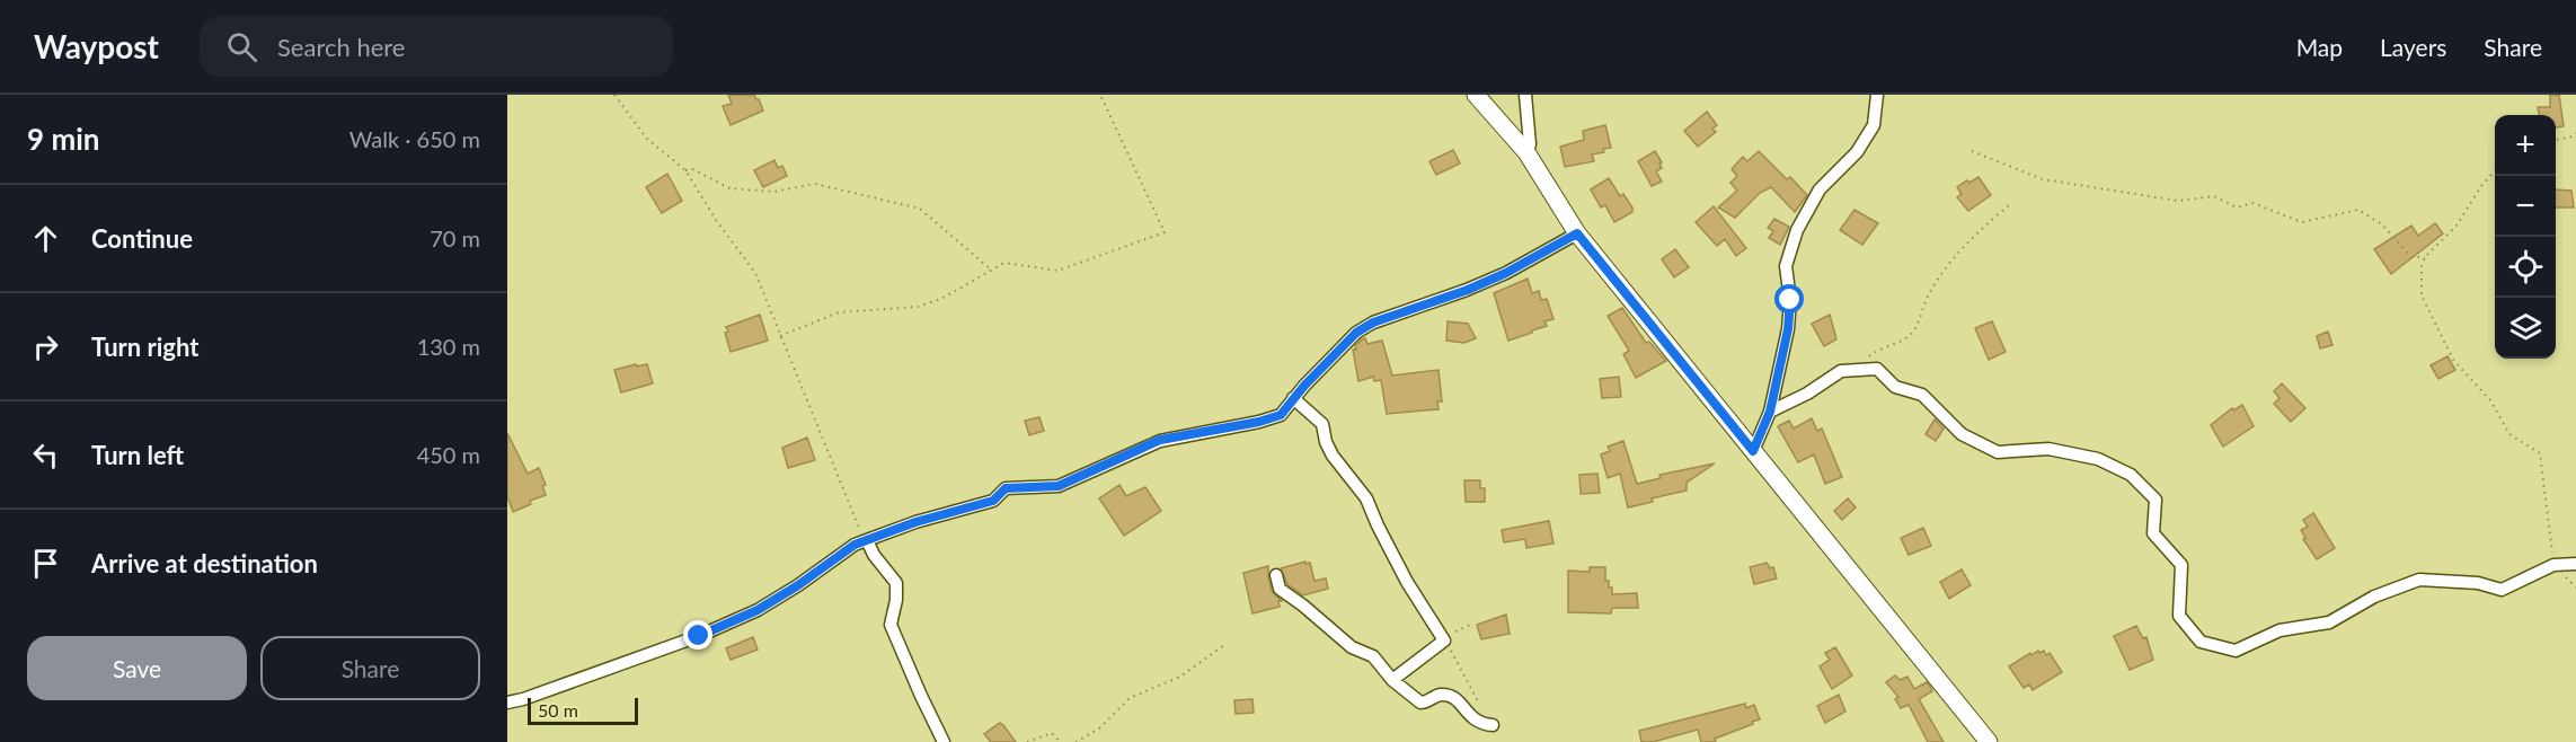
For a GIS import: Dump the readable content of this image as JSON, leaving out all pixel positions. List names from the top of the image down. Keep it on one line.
{"scale_bar":"50 m","page":{"header":"Waypost","search":"Search here","nav":["Map","Layers","Share"],"heading":["9 min","Walk · 650 m"],"map_buttons":["+","−"],"list":[["Continue","70 m"],["Turn right","130 m"],["Turn left","450 m"],"Arrive at destination"],"buttons":["Save","Share"],"scale":"50 m"}}
